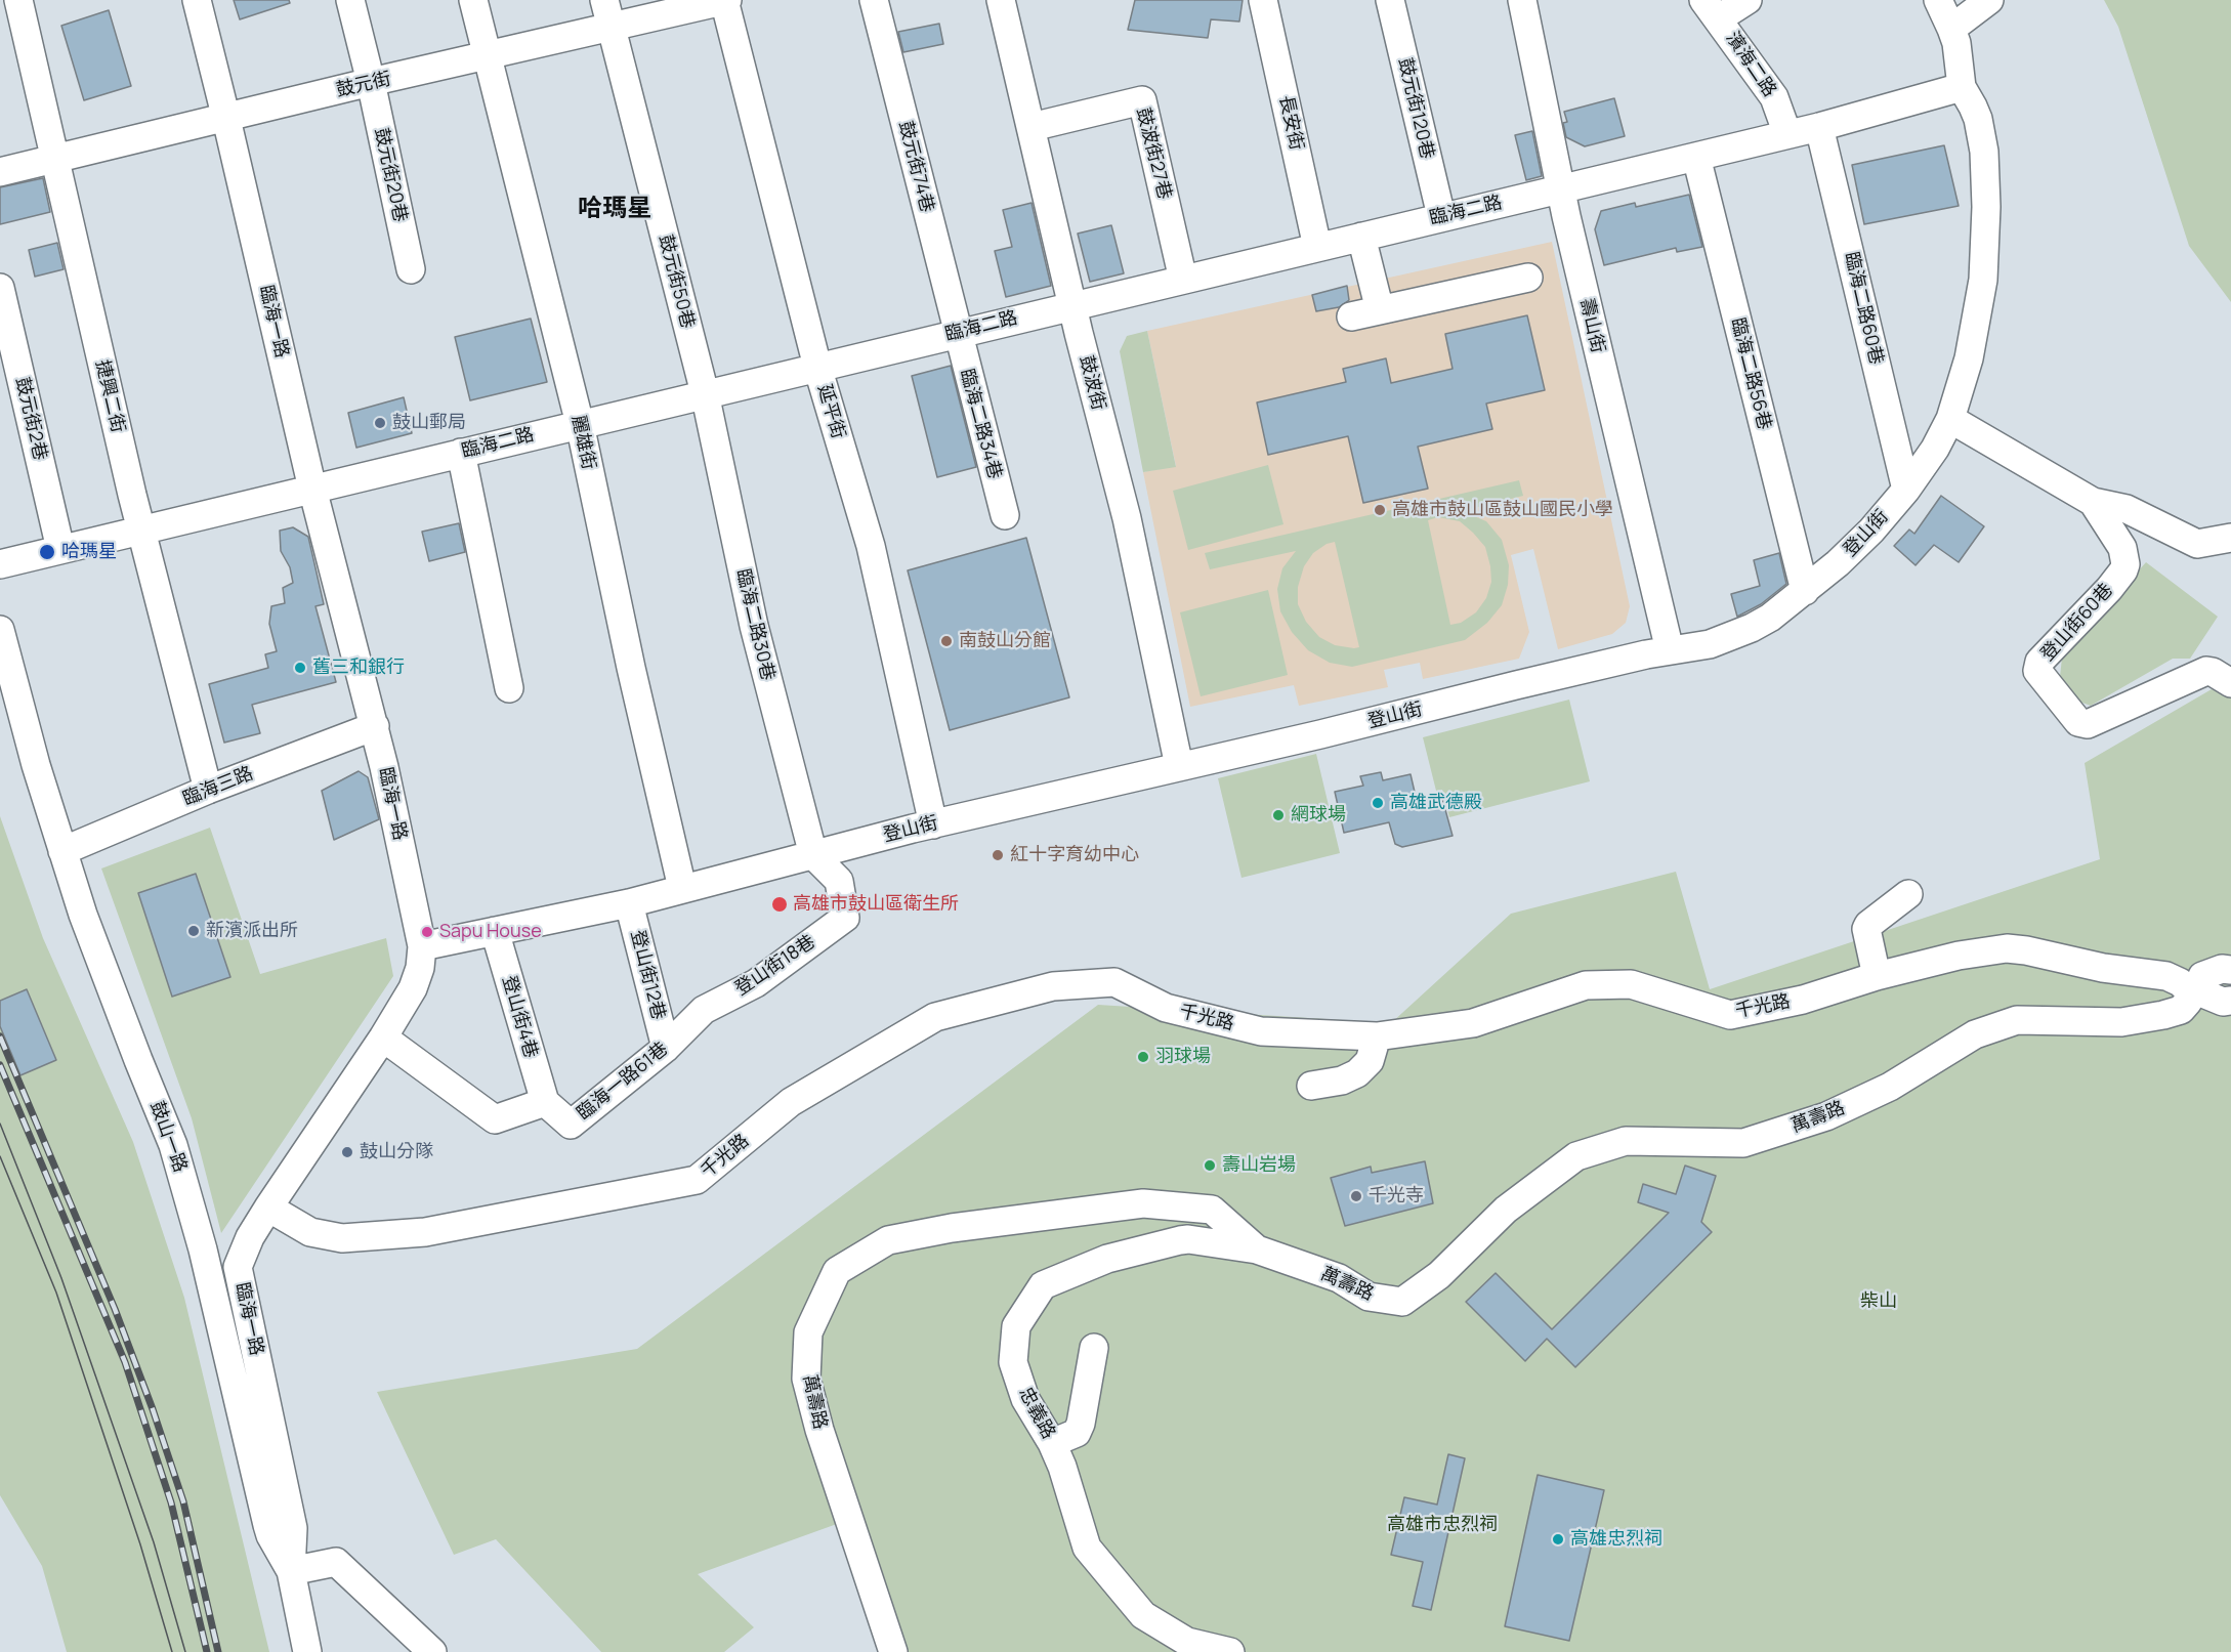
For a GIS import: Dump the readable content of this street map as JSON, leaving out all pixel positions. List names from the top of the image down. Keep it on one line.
{"streets":{"street":["濱海二路","鼓元街","鼓元街120巷","長安街","鼓波街27巷","鼓元街74巷","鼓元街20巷","臨海二路","鼓元街50巷","臨海二路60巷","臨海一路","壽山街","臨海二路56巷","鼓波街","捷興二街","延平街","鼓元街2巷","臨海二路34巷","麗雄街","登山街","登山街60巷","臨海二路30巷","臨海三路","登山街18巷","登山街12巷","千光路","登山街4巷","臨海一路61巷","萬壽路","鼓山一路","忠義路"]},"crossings":[["濱海二路","臨海二路"],["鼓元街","鼓元街20巷"],["鼓元街","鼓元街50巷"],["鼓元街","臨海一路"],["鼓元街","捷興二街"],["鼓元街","延平街"],["鼓元街","麗雄街"],["鼓元街120巷","臨海二路"],["長安街","臨海二路"],["鼓波街27巷","臨海二路"],["鼓波街27巷","鼓波街"],["鼓元街74巷","臨海二路"],["鼓元街74巷","臨海二路34巷"],["臨海二路","鼓元街50巷"],["臨海二路","臨海二路60巷"],["臨海二路","臨海一路"],["臨海二路","壽山街"],["臨海二路","臨海二路56巷"],["臨海二路","鼓波街"],["臨海二路","捷興二街"],["臨海二路","延平街"],["臨海二路","鼓元街2巷"],["臨海二路","臨海二路34巷"],["臨海二路","麗雄街"],["臨海二路","登山街"],["臨海二路","臨海二路30巷"],["鼓元街50巷","臨海二路30巷"],["臨海二路60巷","登山街"],["臨海一路","登山街"],["臨海一路","臨海三路"],["臨海一路","千光路"],["臨海一路","鼓山一路"],["壽山街","登山街"],["臨海二路56巷","登山街"],["鼓波街","登山街"],["捷興二街","臨海三路"],["延平街","登山街"],["麗雄街","登山街"],["登山街","登山街60巷"],["登山街","臨海二路30巷"],["登山街","登山街18巷"],["登山街","登山街12巷"],["登山街","登山街4巷"],["臨海二路30巷","登山街18巷"],["臨海三路","鼓山一路"],["登山街18巷","臨海一路61巷"],["登山街12巷","臨海一路61巷"],["千光路","萬壽路"],["登山街4巷","臨海一路61巷"],["萬壽路","忠義路"]],"districts":["哈瑪星"],"parks":["柴山","高雄市忠烈祠"],"places":["鼓山郵局","高雄市鼓山區鼓山國民小學","哈瑪星","南鼓山分館","舊三和銀行","高雄武德殿","網球場","紅十字育幼中心","高雄市鼓山區衛生所","新濱派出所","Sapu House","羽球場","鼓山分隊","壽山岩場","千光寺","高雄忠烈祠"]}
